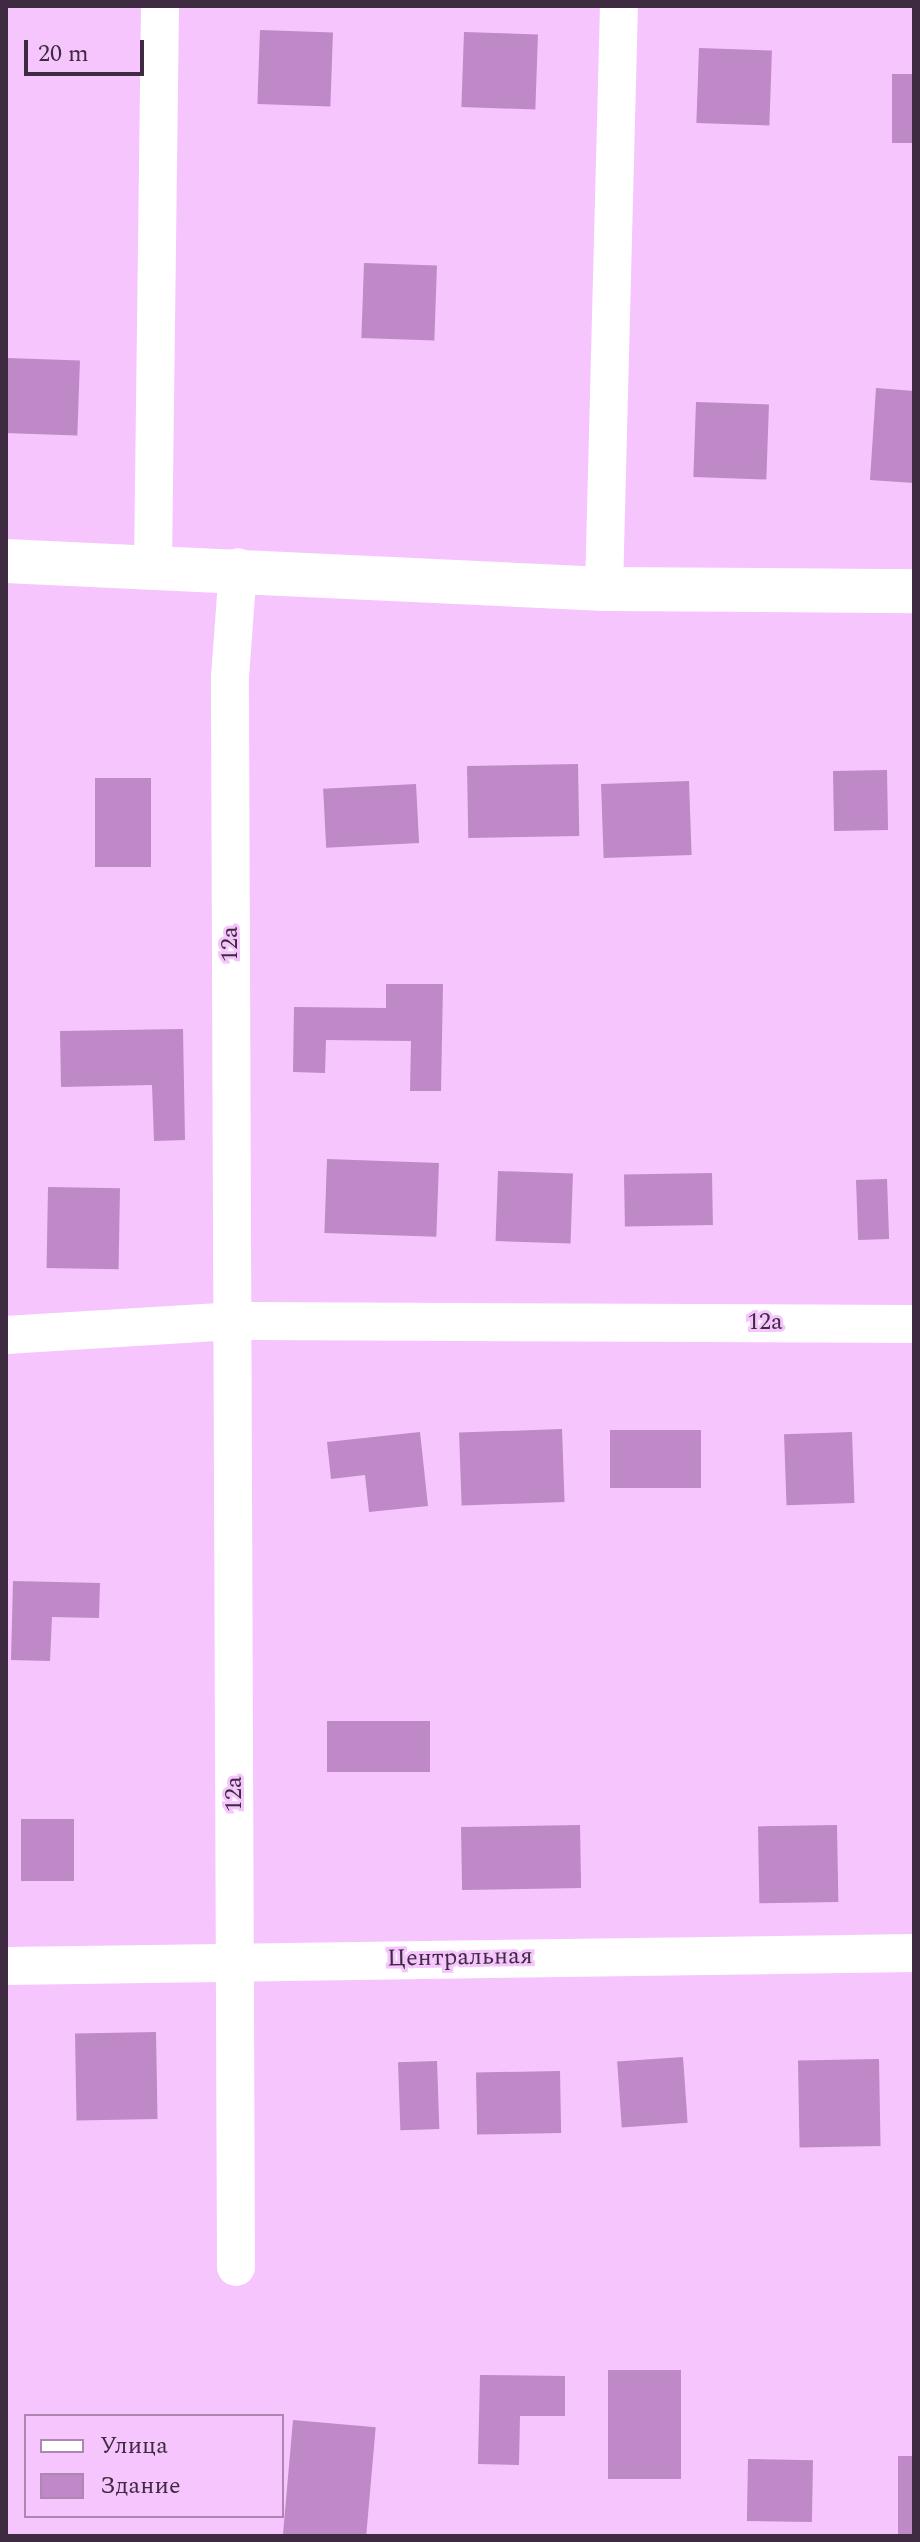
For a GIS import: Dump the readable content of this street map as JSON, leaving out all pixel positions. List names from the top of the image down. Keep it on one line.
{"streets":{"street":["12а","Центральная"]},"crossings":[["12а","Центральная"]],"legend":["Улица","Здание"],"scale_bar":"20 m"}
